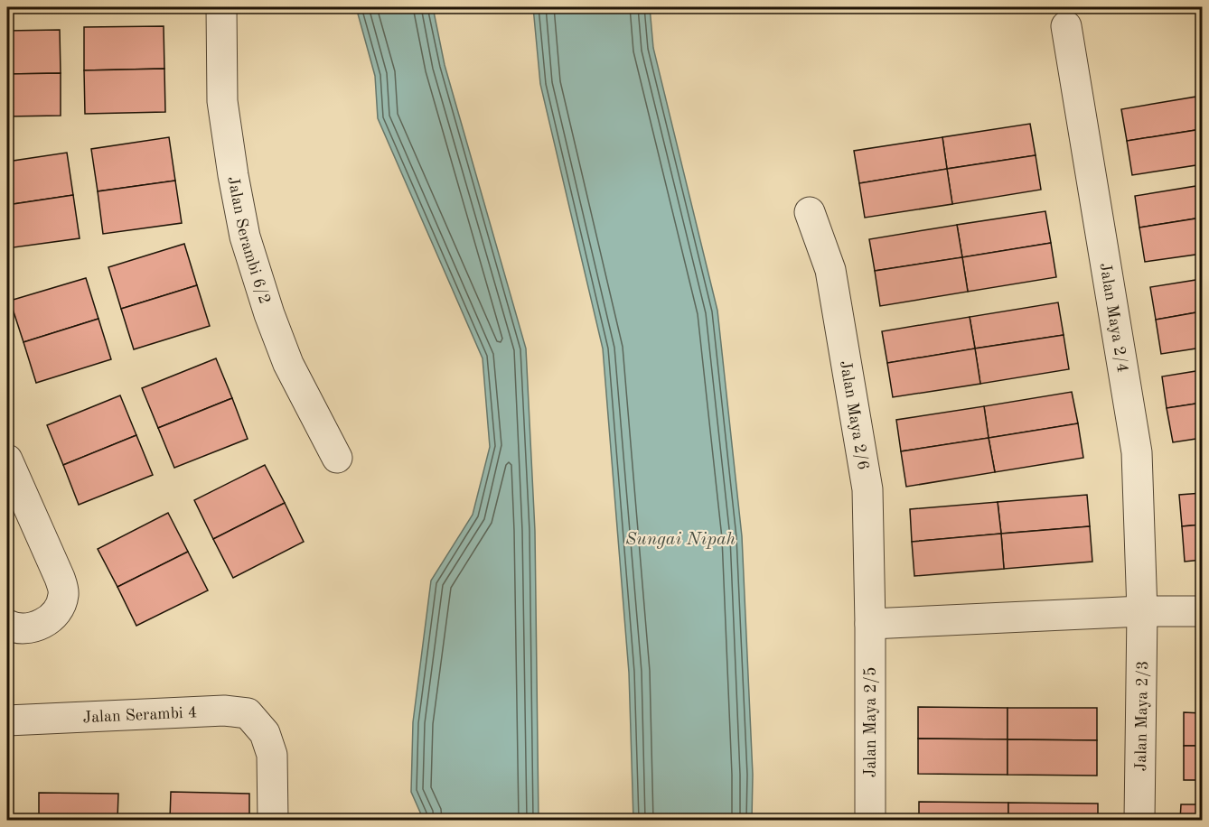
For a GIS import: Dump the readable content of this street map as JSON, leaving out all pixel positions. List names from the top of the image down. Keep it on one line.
{"streets":{"street":["Jalan Serambi 6/2","Jalan Maya 2/4","Jalan Maya 2/6","Jalan Serambi 4","Jalan Maya 2/3","Jalan Maya 2/5"]},"crossings":[["Jalan Maya 2/4","Jalan Maya 2/3"],["Jalan Maya 2/6","Jalan Maya 2/5"]],"water":["Sungai Nipah"]}
